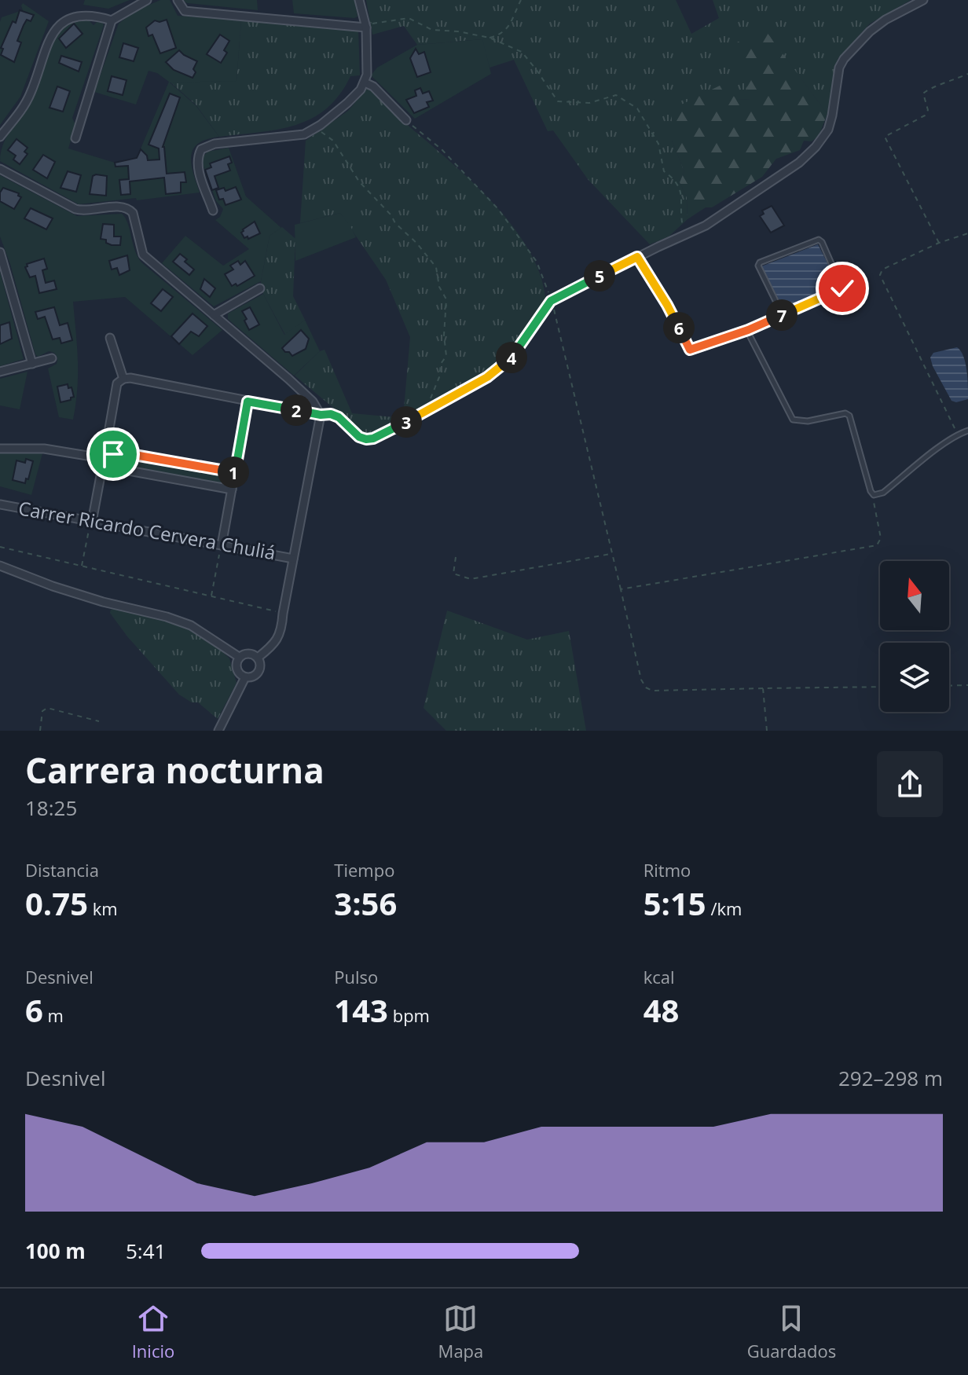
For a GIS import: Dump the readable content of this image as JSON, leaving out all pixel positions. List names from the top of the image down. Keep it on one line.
{"streets":{"street":["Carrer Ricardo Cervera Chuliá"]},"north":"top","page":{"pins":["5","7","6","4","2","3","1"],"heading":["Carrera nocturna","18:25"],"stats":[["Distancia","0.75 km"],["Tiempo","3:56"],["Ritmo","5:15 /km"],["Desnivel","6 m"],["Pulso","143 bpm"],["kcal","48"]],"chart":["Desnivel","292–298 m"],"list":[{"name":"100 m","note":"5:41"}],"tabs":["Inicio","Mapa","Guardados"]}}
